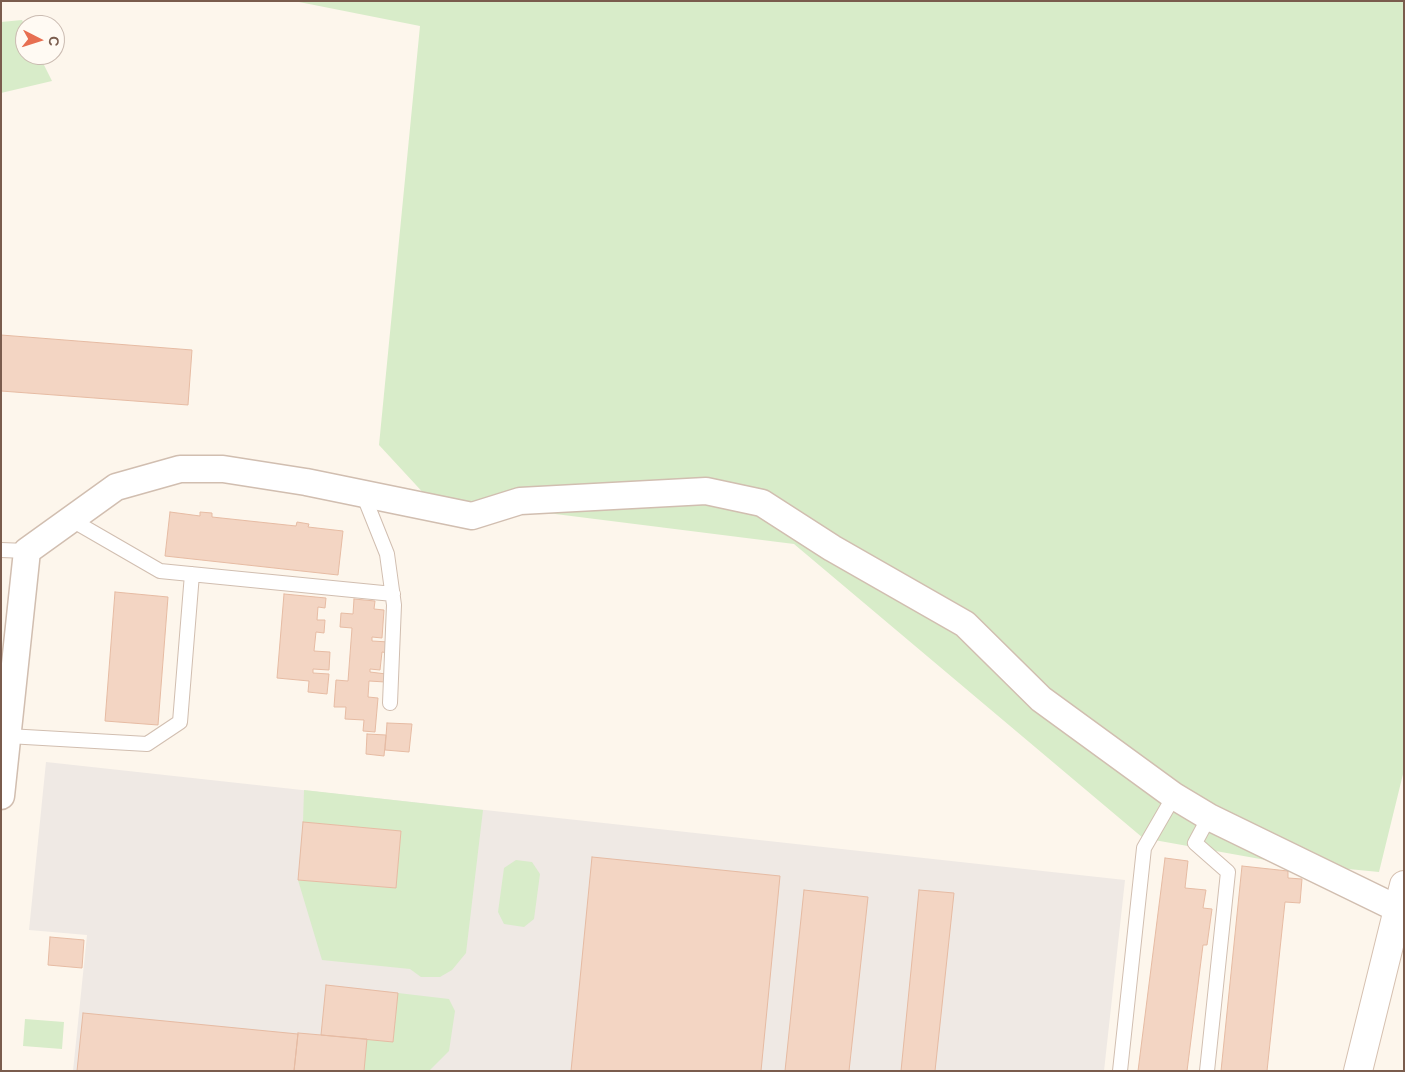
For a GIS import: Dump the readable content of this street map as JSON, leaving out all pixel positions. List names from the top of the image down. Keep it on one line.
{"north":"right"}
